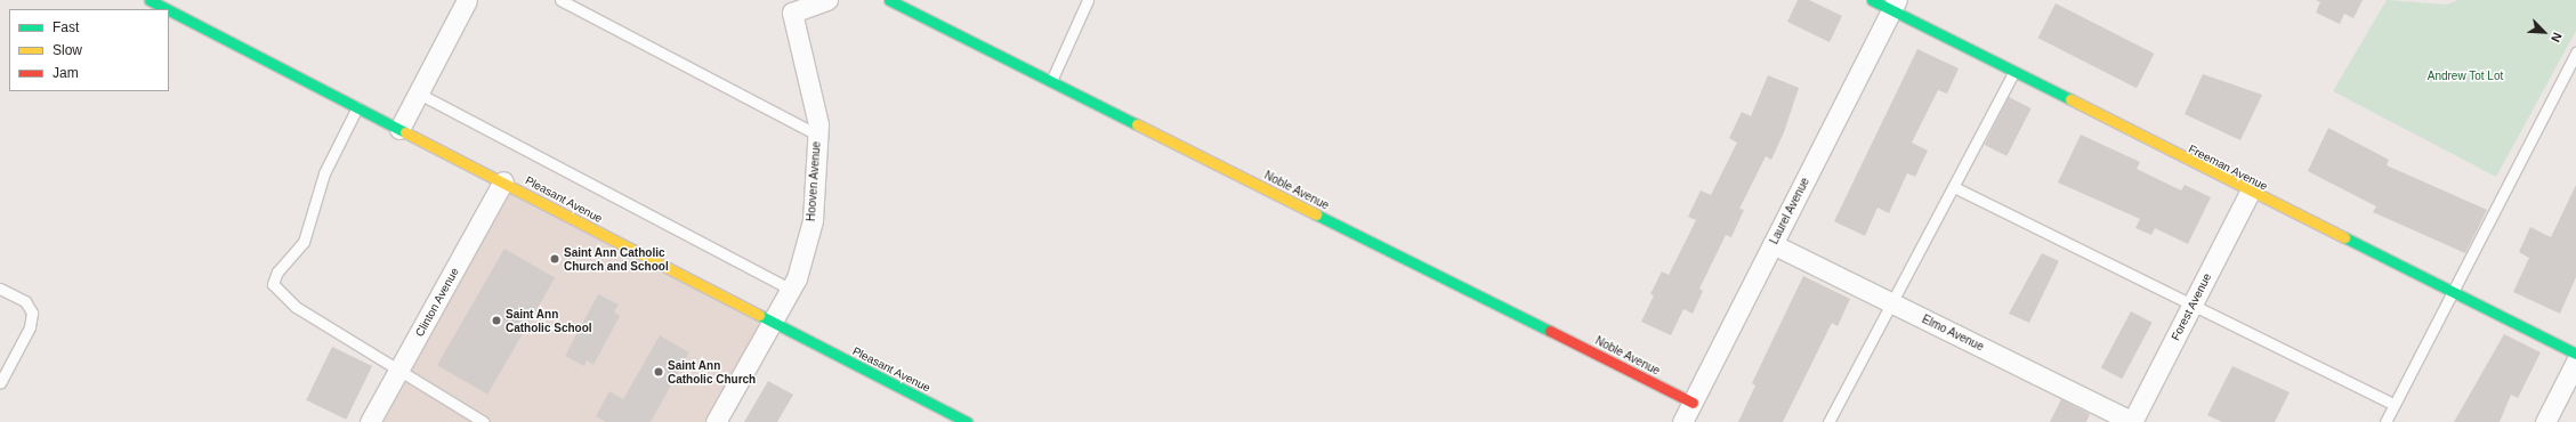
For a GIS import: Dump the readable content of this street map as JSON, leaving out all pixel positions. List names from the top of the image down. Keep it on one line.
{"streets":{"street":["Freeman Avenue","Hooven Avenue","Noble Avenue","Pleasant Avenue","Laurel Avenue","Clinton Avenue","Forest Avenue","Elmo Avenue"]},"crossings":[["Freeman Avenue","Laurel Avenue"],["Freeman Avenue","Forest Avenue"],["Hooven Avenue","Pleasant Avenue"],["Noble Avenue","Laurel Avenue"],["Pleasant Avenue","Clinton Avenue"],["Laurel Avenue","Elmo Avenue"],["Forest Avenue","Elmo Avenue"]],"parks":["Andrew Tot Lot"],"places":["Saint Ann Catholic Church and School","Saint Ann Catholic School","Saint Ann Catholic Church"],"legend":["Fast","Slow","Jam"],"north":"bottom right"}
